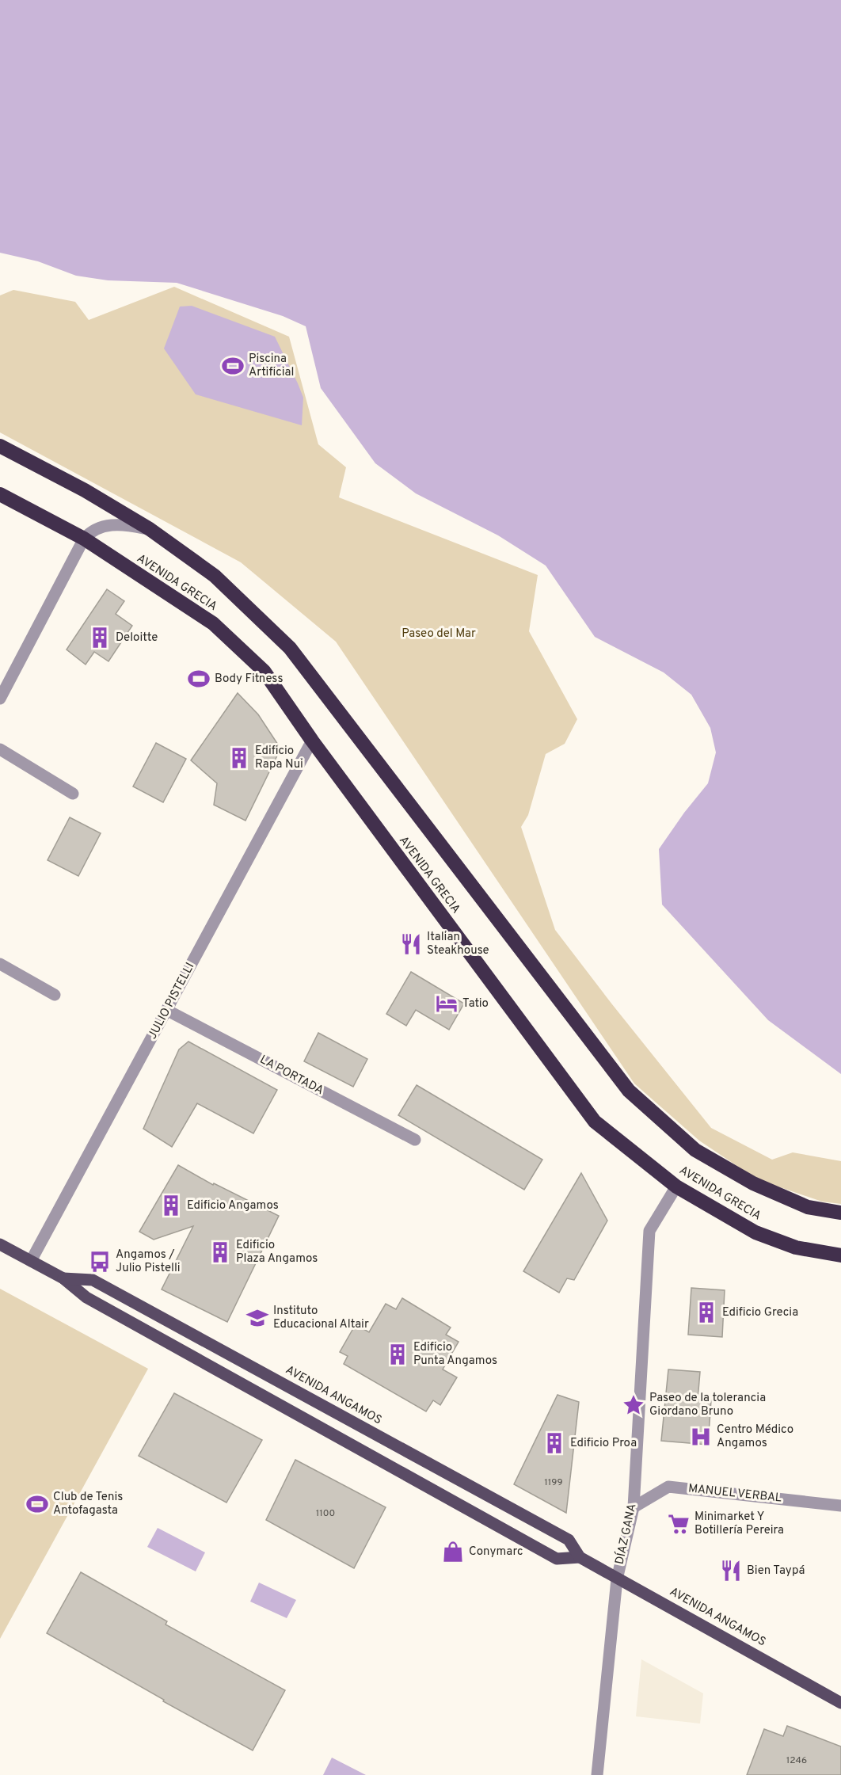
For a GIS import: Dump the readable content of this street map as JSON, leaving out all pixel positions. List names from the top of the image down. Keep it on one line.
{"streets":{"highway":["AVENIDA GRECIA"],"main road":["AVENIDA ANGAMOS"],"street":["JULIO PISTELLI","LA PORTADA","MANUEL VERBAL","DÍAZ GANA"]},"crossings":[["AVENIDA GRECIA","JULIO PISTELLI"],["AVENIDA GRECIA","DÍAZ GANA"],["JULIO PISTELLI","LA PORTADA"],["JULIO PISTELLI","AVENIDA ANGAMOS"],["AVENIDA ANGAMOS","DÍAZ GANA"],["MANUEL VERBAL","DÍAZ GANA"]],"parks":["Paseo del Mar"],"places":{"sports":["Piscina Artificial","Body Fitness","Club de Tenis Antofagasta"],"building":["Deloitte","Edificio Rapa Nui","Edificio Angamos","Edificio Plaza Angamos","Edificio Grecia","Edificio Punta Angamos","Edificio Proa"],"restaurant":["Italian Steakhouse","Bien Taypá"],"hotel":["Tatio"],"bus stop":["Angamos / Julio Pistelli"],"school or university":["Instituto Educacional Altair"],"place":["Paseo de la tolerancia Giordano Bruno"],"hospital":["Centro Médico Angamos"],"supermarket":["Minimarket Y Botillería Pereira"],"shop":["Conymarc"]},"house_numbers":["1199","1100","1246"]}
